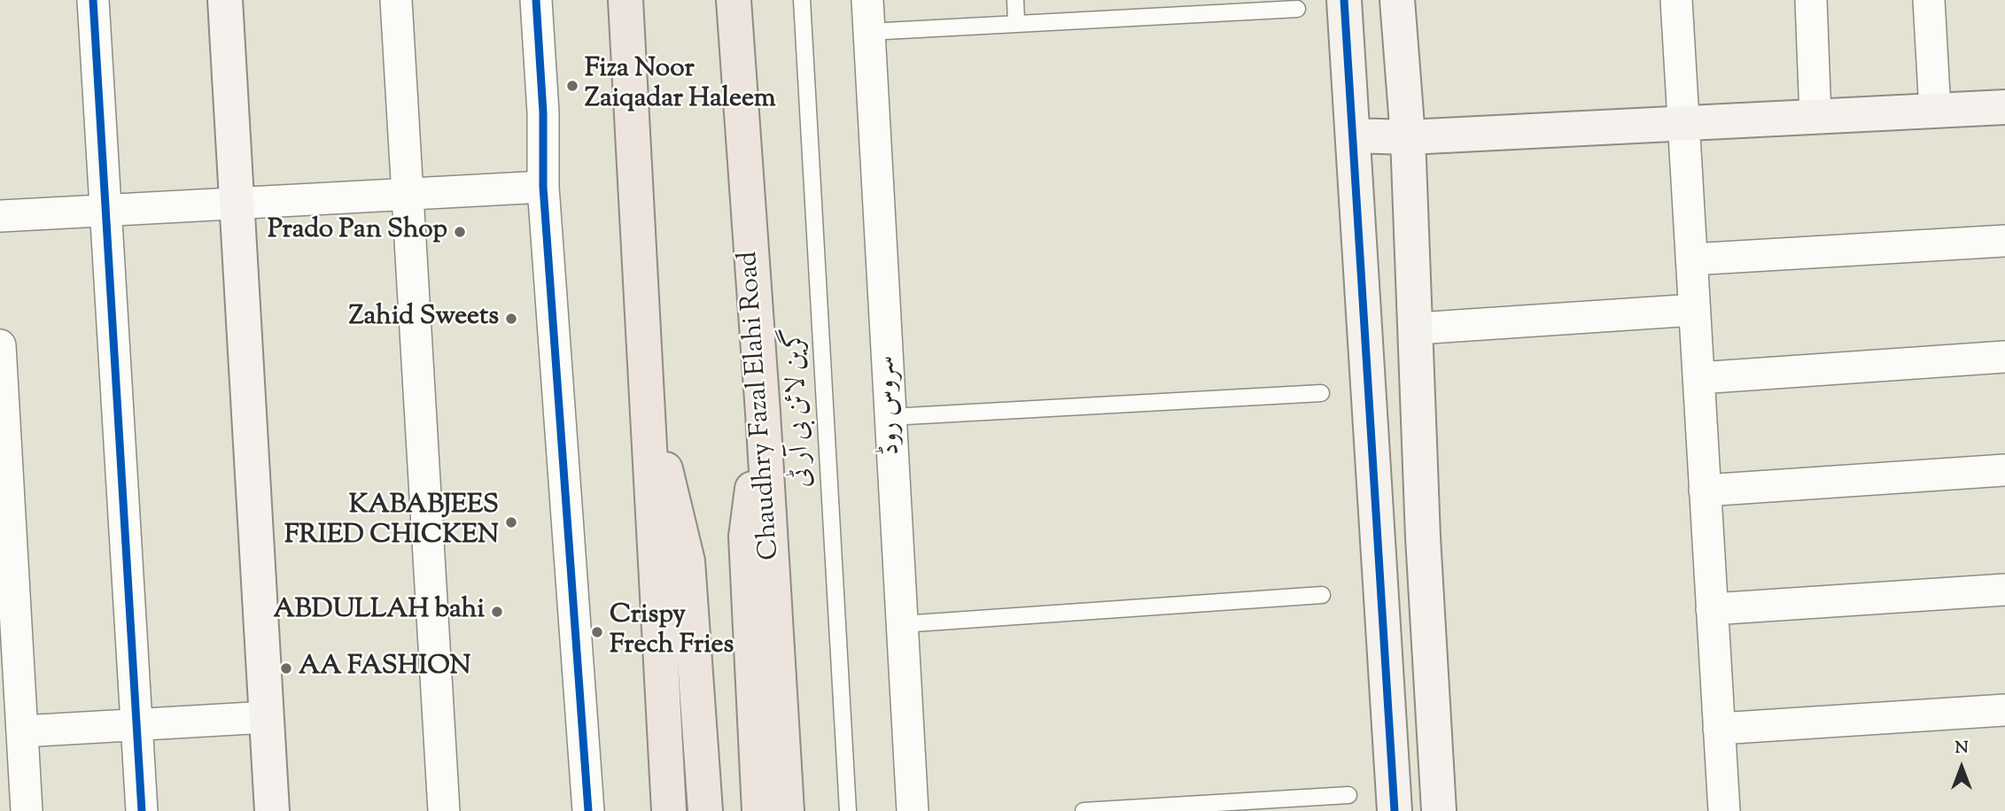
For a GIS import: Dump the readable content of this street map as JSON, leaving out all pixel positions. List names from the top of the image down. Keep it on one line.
{"streets":{"main road":["Chaudhry Fazal Elahi Road"],"street":["سروس روڈ"],"lane":["گرین لائن بی آر ٹی"]},"places":["Fiza Noor Zaiqadar Haleem","Prado Pan Shop","Zahid Sweets","KABABJEES FRIED CHICKEN","ABDULLAH bahi","Crispy Frech Fries","AA FASHION"],"north":"top"}
